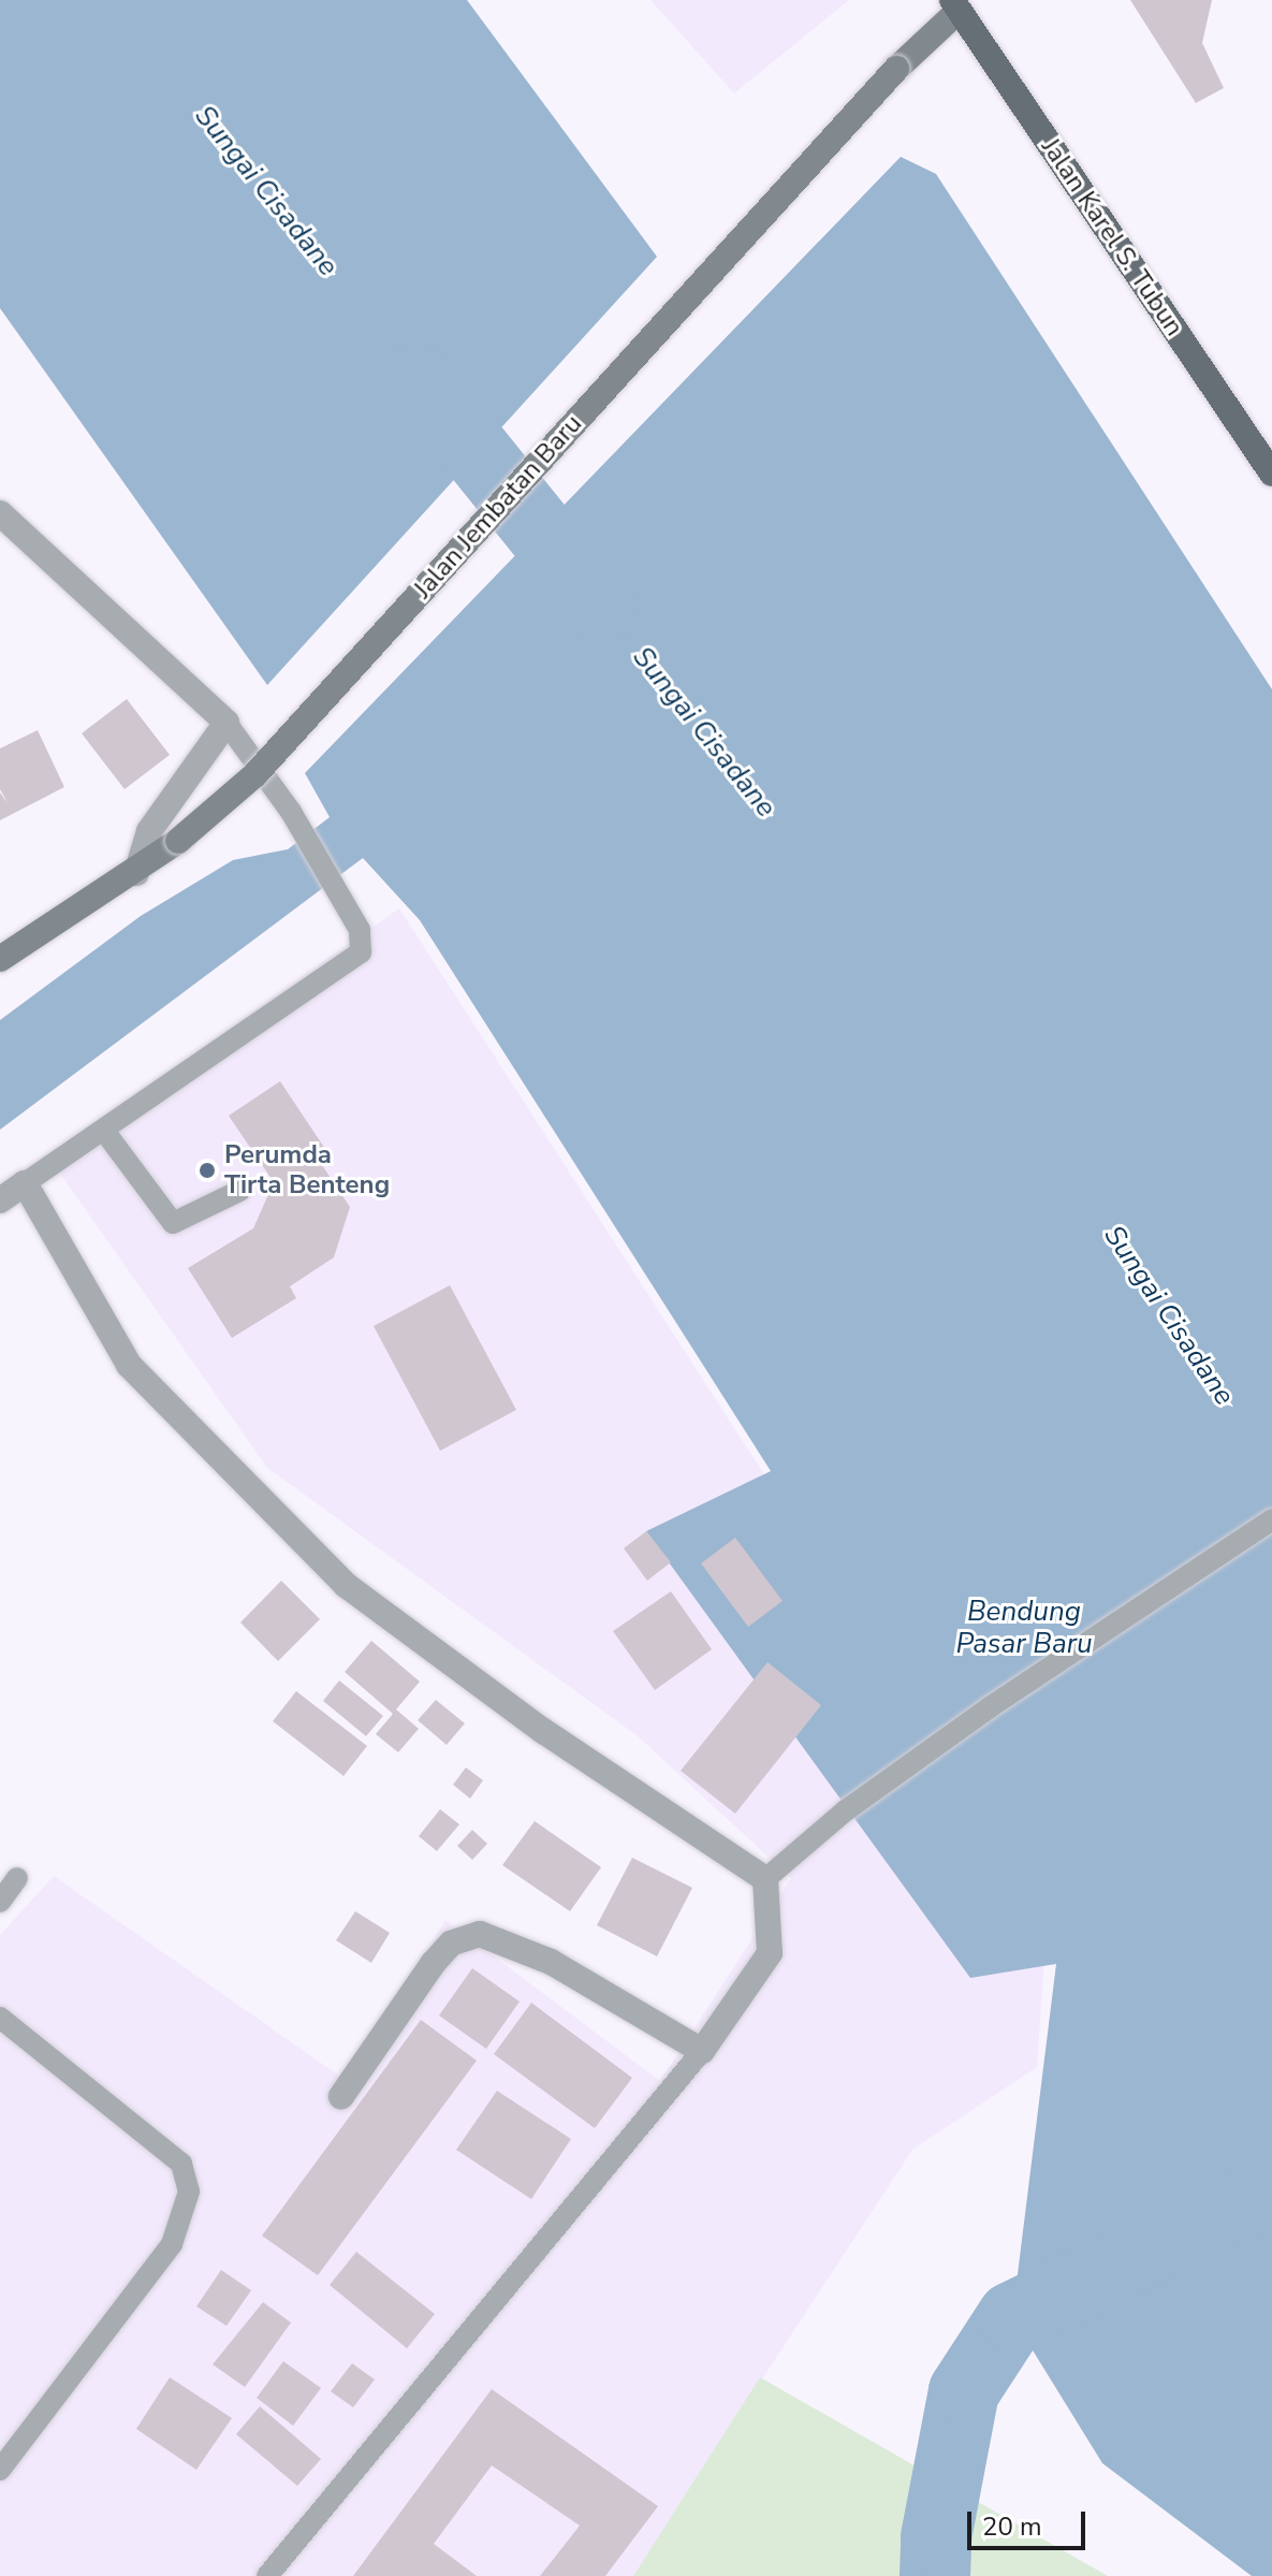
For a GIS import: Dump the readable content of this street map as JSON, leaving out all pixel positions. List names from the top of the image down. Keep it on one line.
{"streets":{"main road":["Jalan Karel S. Tubun"],"street":["Jalan Jembatan Baru"]},"crossings":[["Jalan Karel S. Tubun","Jalan Jembatan Baru"]],"water":["Sungai Cisadane","Bendung Pasar Baru"],"places":["Perumda Tirta Benteng"],"scale_bar":"20 m"}
